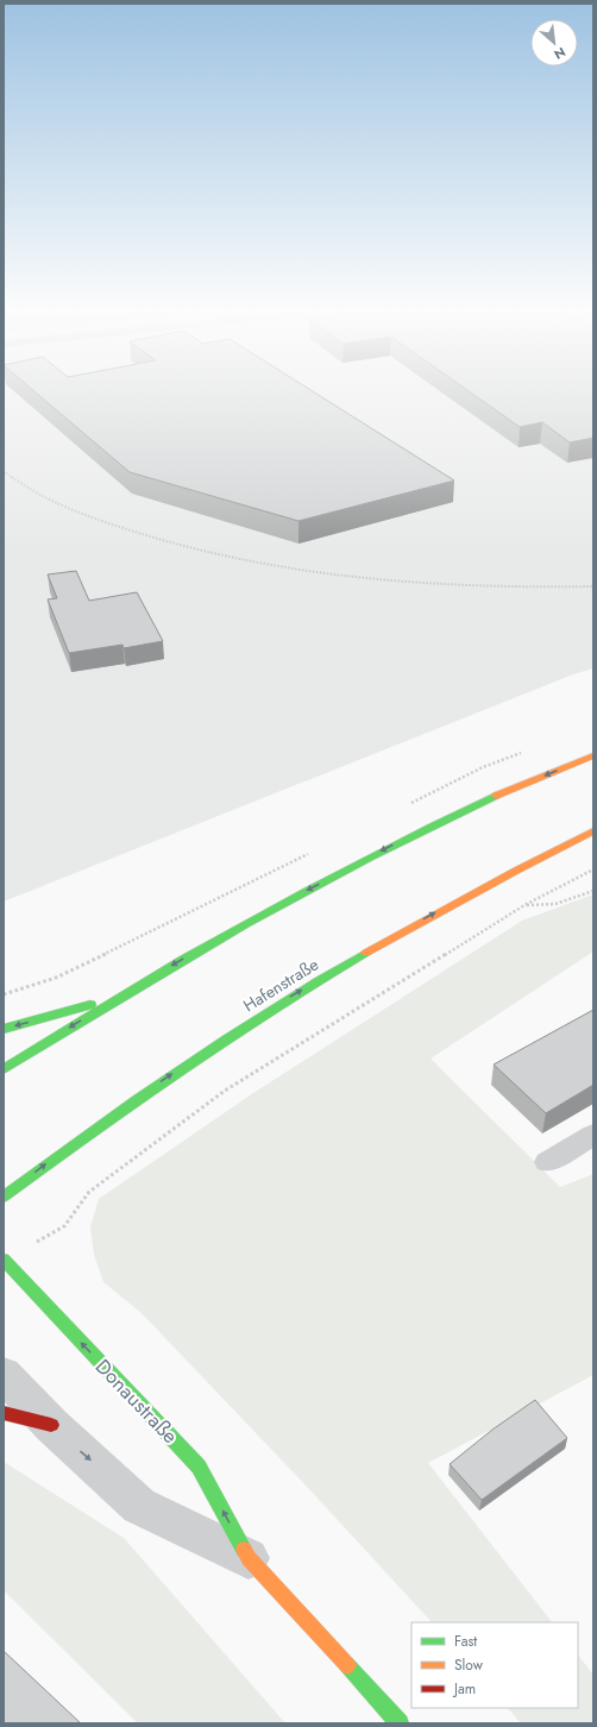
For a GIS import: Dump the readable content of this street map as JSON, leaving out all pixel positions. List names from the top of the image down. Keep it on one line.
{"streets":{"main road":["Hafenstraße","Donaustraße"]},"legend":["Fast","Slow","Jam"],"north":"bottom right"}
